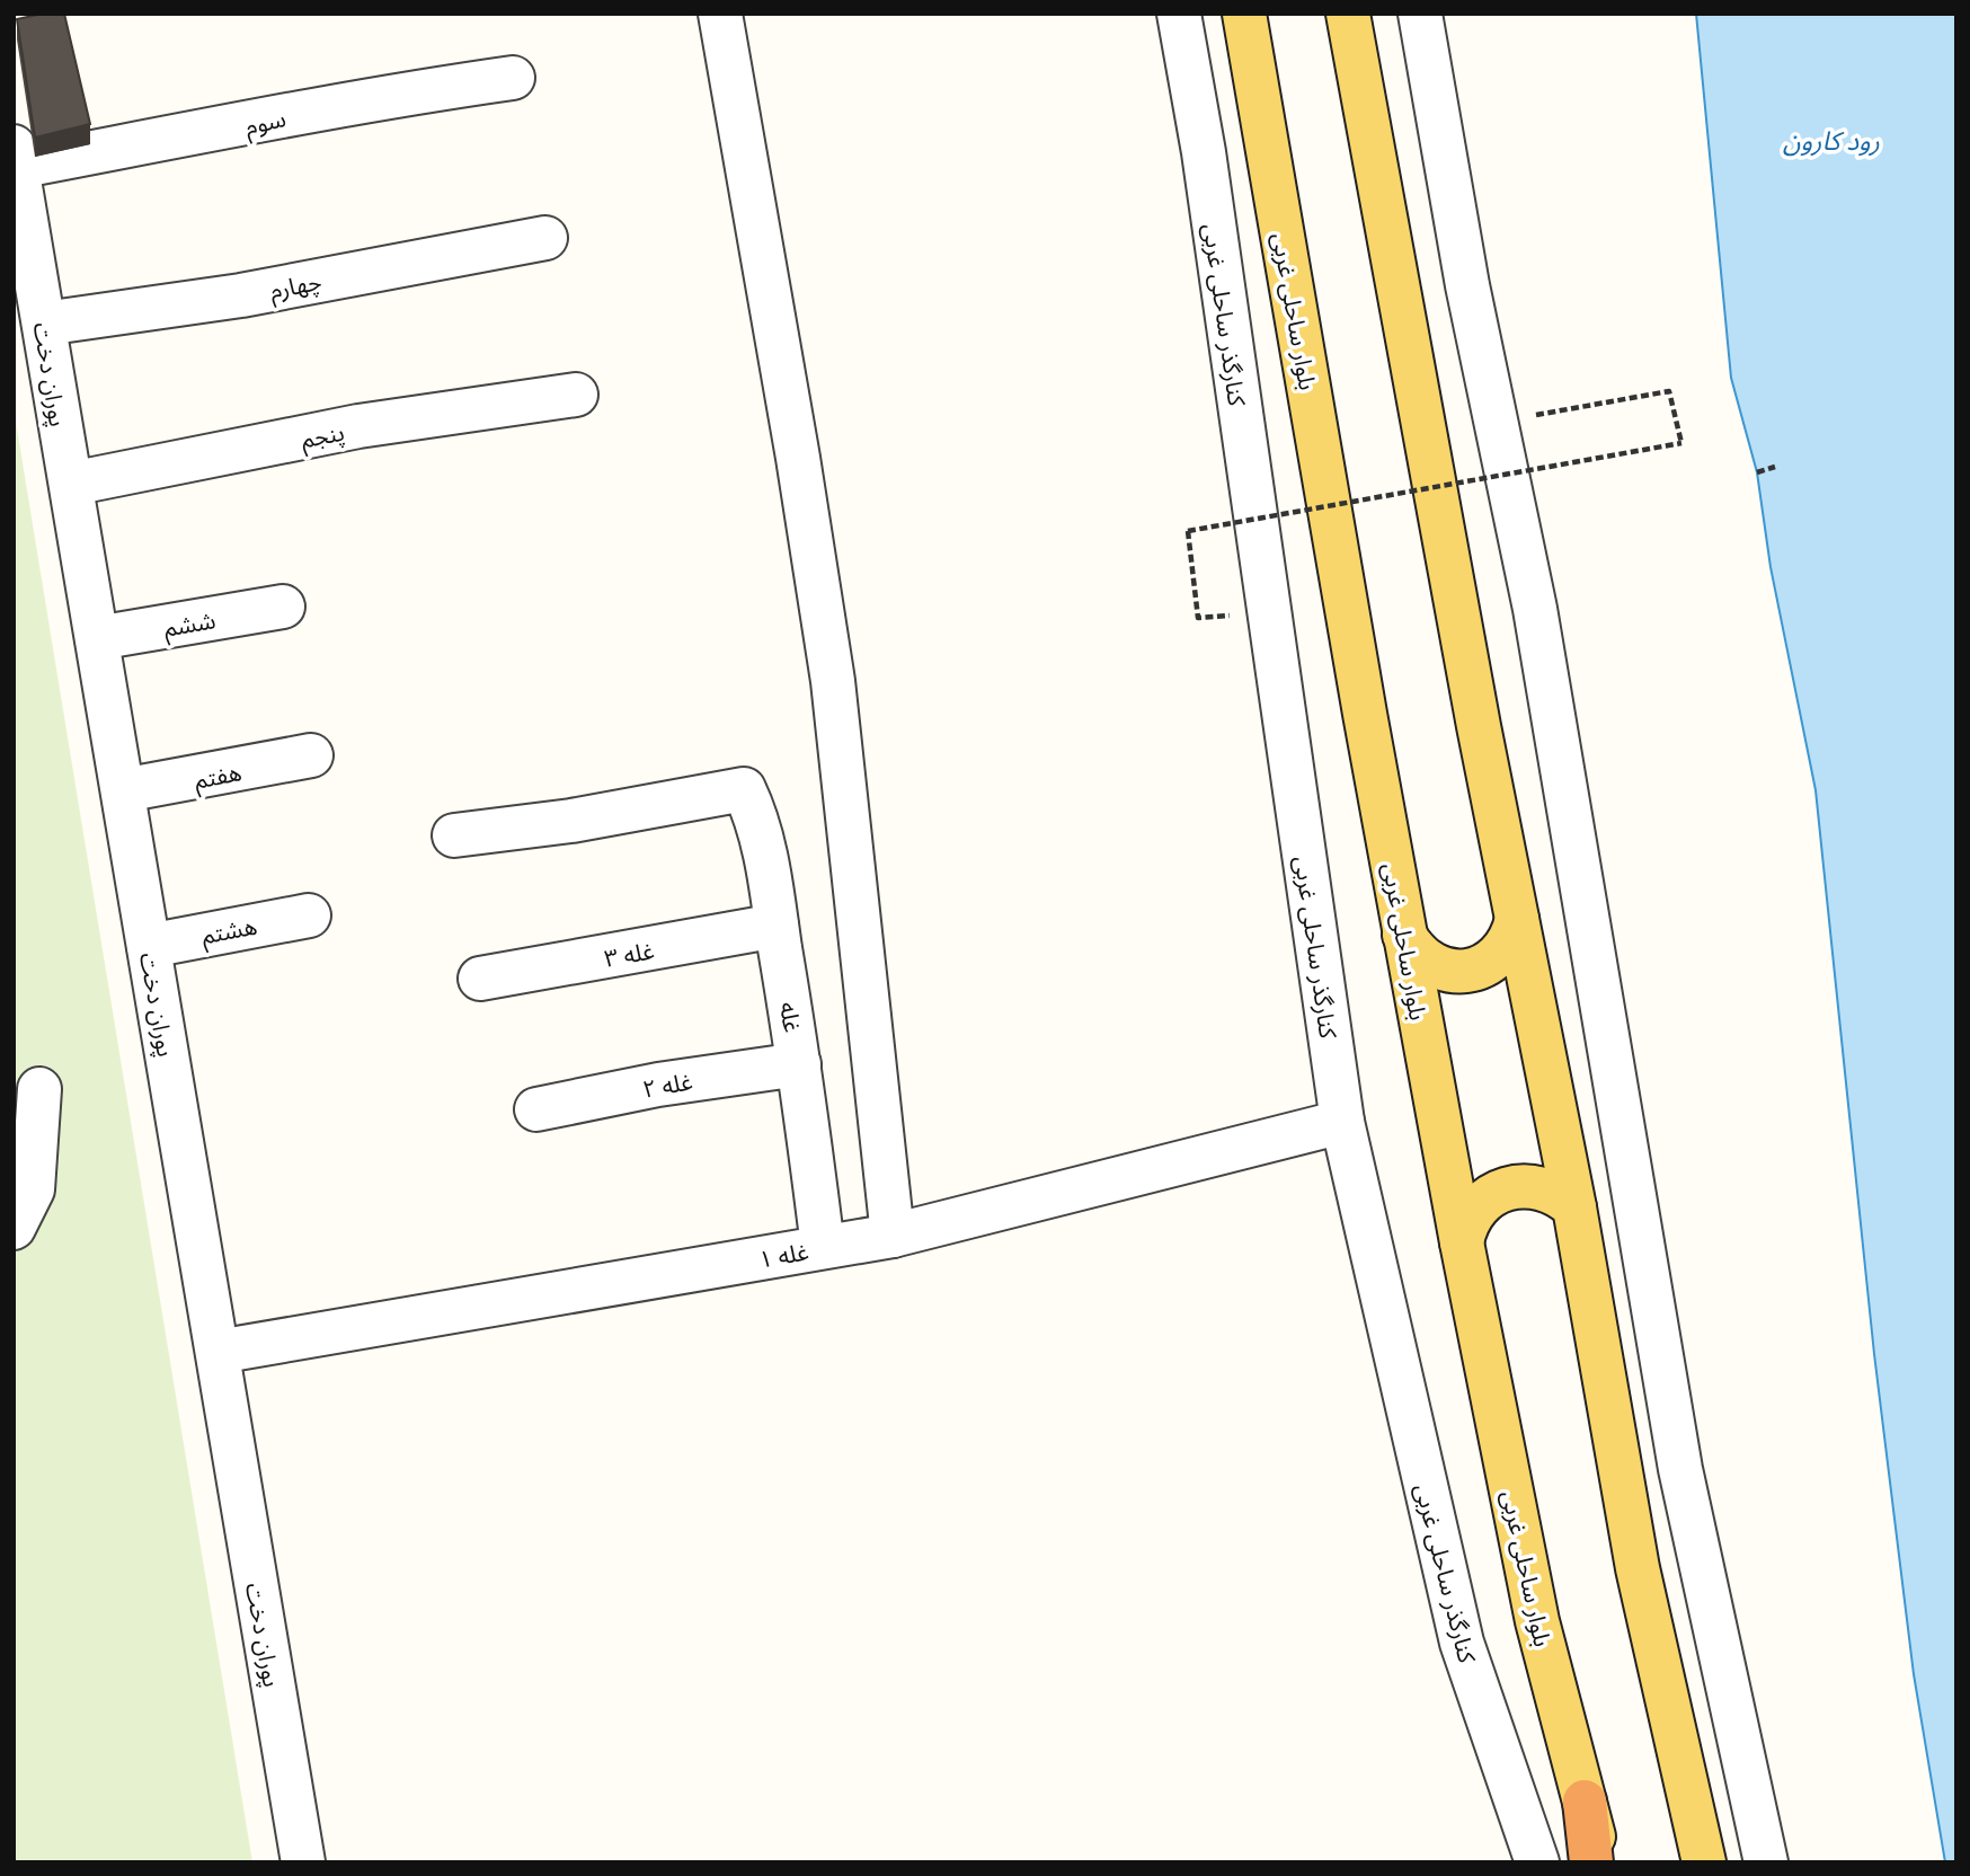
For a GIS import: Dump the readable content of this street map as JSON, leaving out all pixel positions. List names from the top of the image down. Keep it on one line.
{"streets":{"main road":["بلوار ساحلی غربی"],"street":["سوم","چهارم","کنارگذر ساحلی غربی","پوران دخت","پنجم","ششم","هفتم","هشتم","غله ۳","غله","غله ۲","غله ۱"]},"crossings":[["سوم","پوران دخت"],["چهارم","پوران دخت"],["کنارگذر ساحلی غربی","غله ۱"],["پوران دخت","پنجم"],["پوران دخت","ششم"],["پوران دخت","هفتم"],["پوران دخت","هشتم"],["پوران دخت","غله ۱"],["غله ۳","غله"],["غله","غله ۲"],["غله","غله ۱"]],"water":["رود کارون"]}
